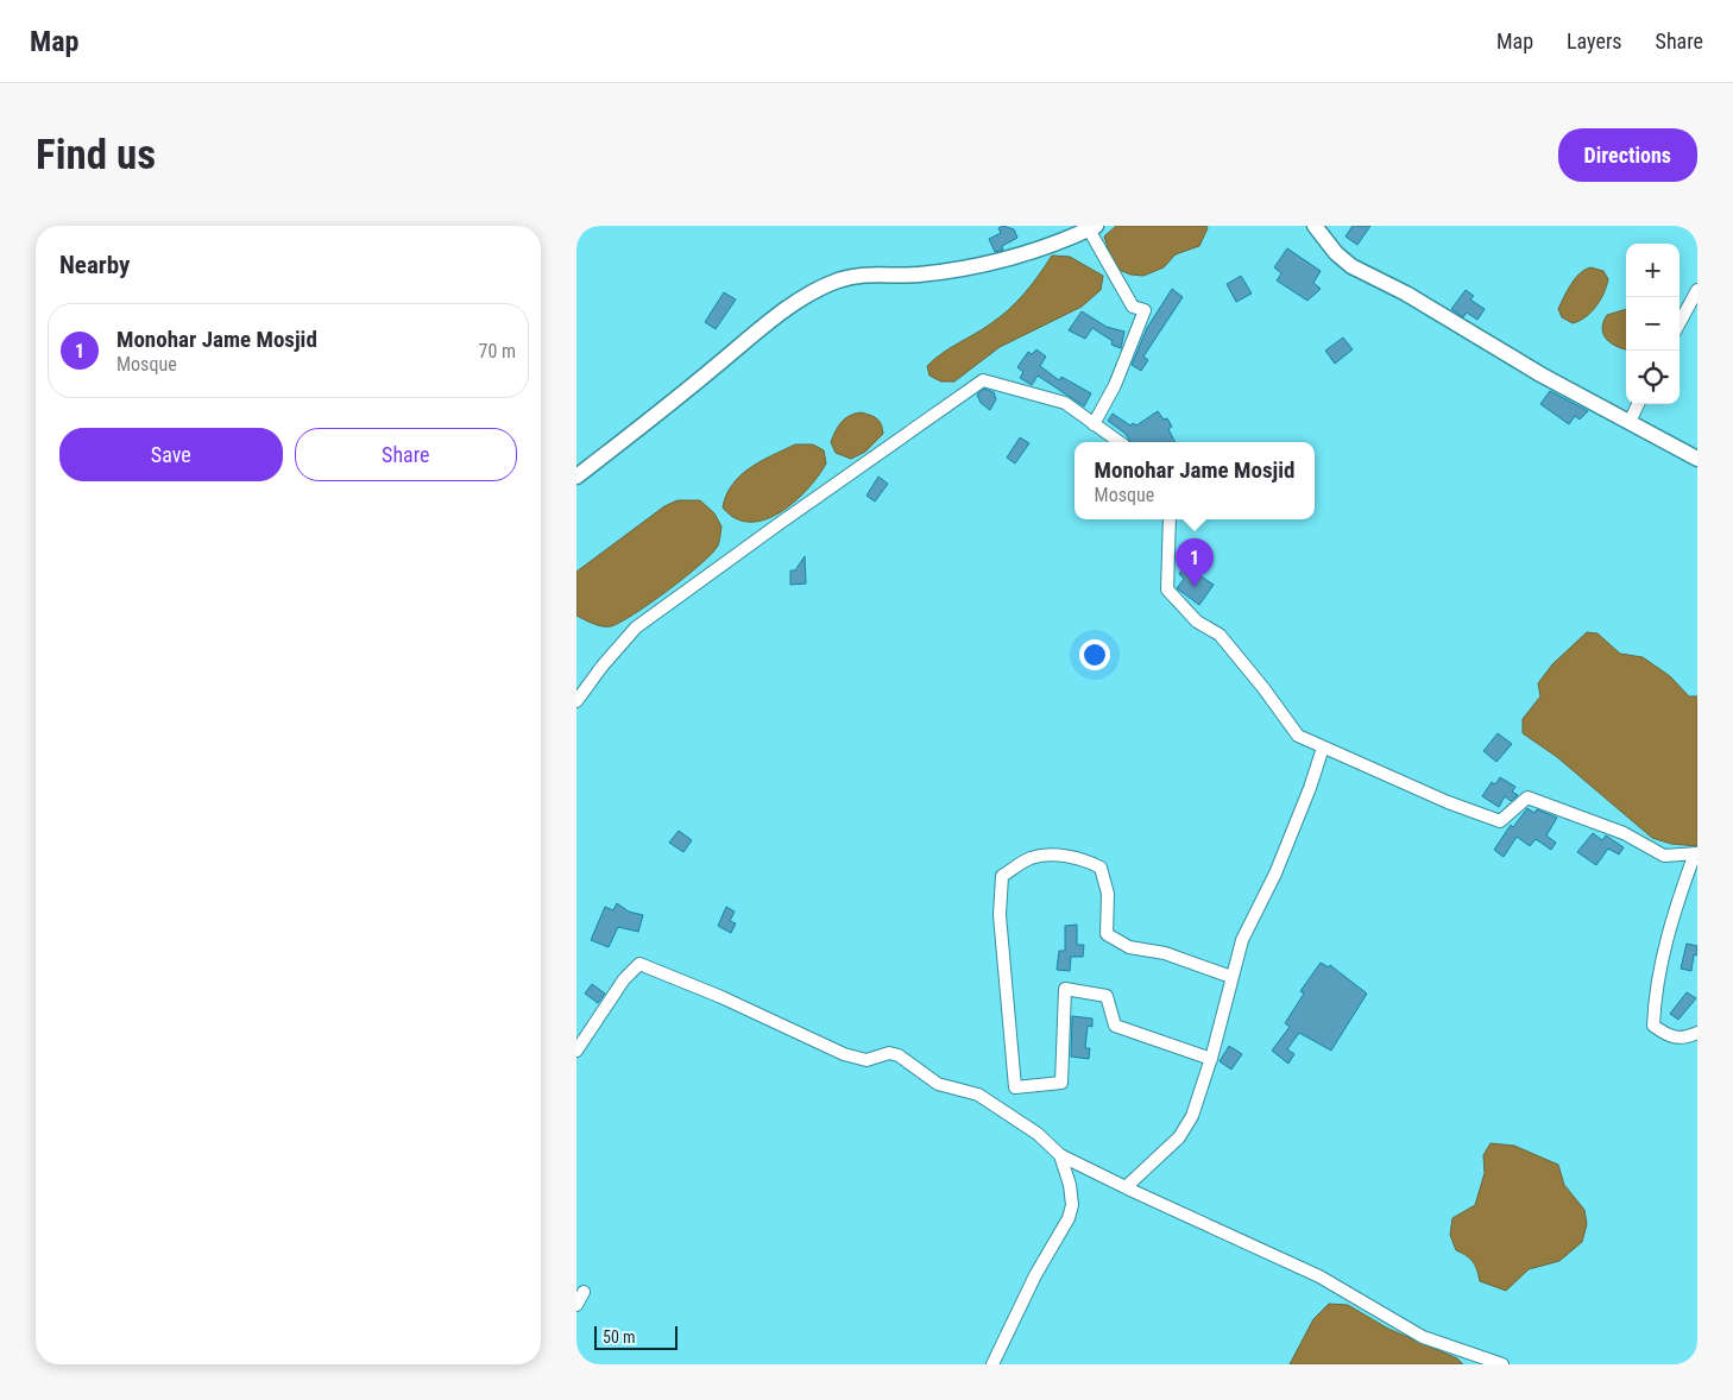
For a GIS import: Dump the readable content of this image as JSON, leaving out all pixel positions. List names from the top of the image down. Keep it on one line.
{"scale_bar":"50 m","page":{"header":"Map","nav":["Map","Layers","Share"],"buttons":["Directions",["Save","Share"]],"title":"Find us","heading":"Nearby","map_buttons":["+","−"],"list":[{"mark":"1","name":"Monohar Jame Mosjid","note":"Mosque","value":"70 m"}],"popup":["Monohar Jame Mosjid","Mosque"],"pins":"1","scale":"50 m"}}
